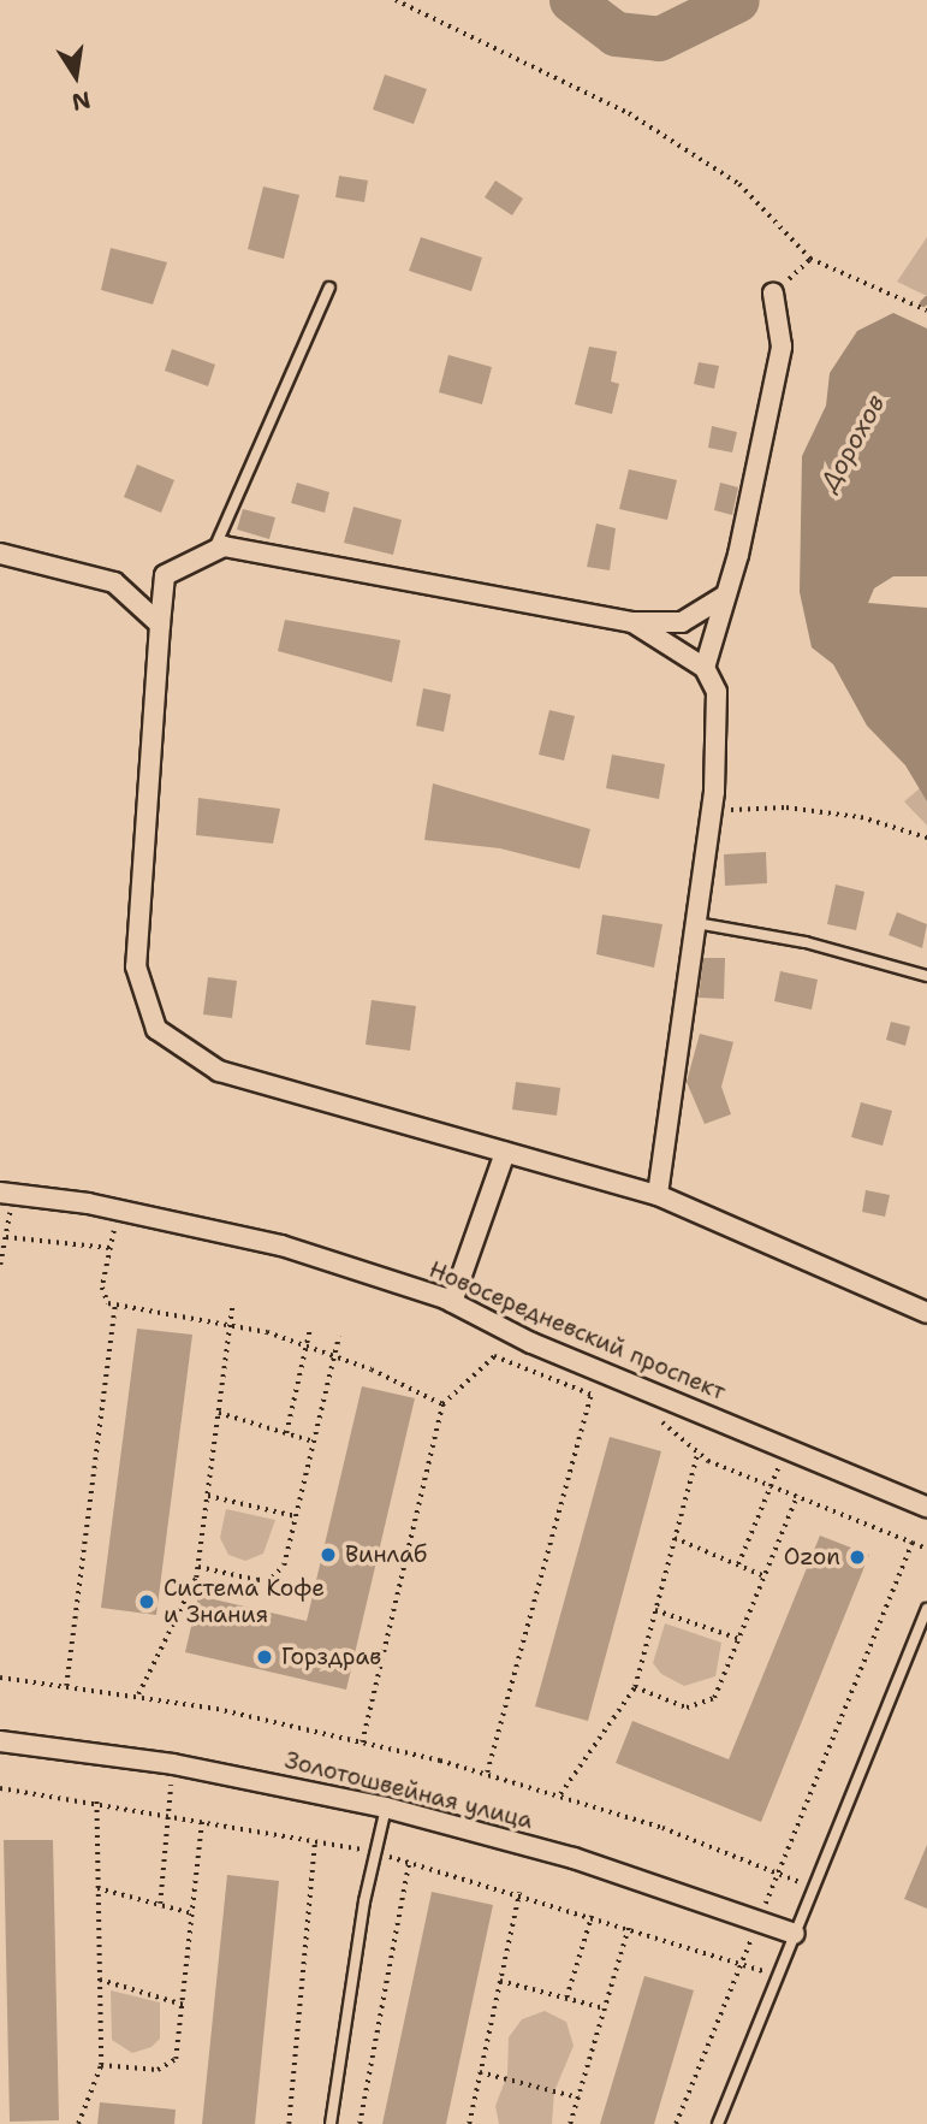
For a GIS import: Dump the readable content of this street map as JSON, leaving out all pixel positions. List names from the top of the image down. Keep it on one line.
{"streets":{"street":["Новосередневский проспект","Золотошвейная улица"]},"water":["Дорохов"],"places":["Винлаб","Ozon","Система Кофе и Знания","Горздрав"],"north":"bottom"}
